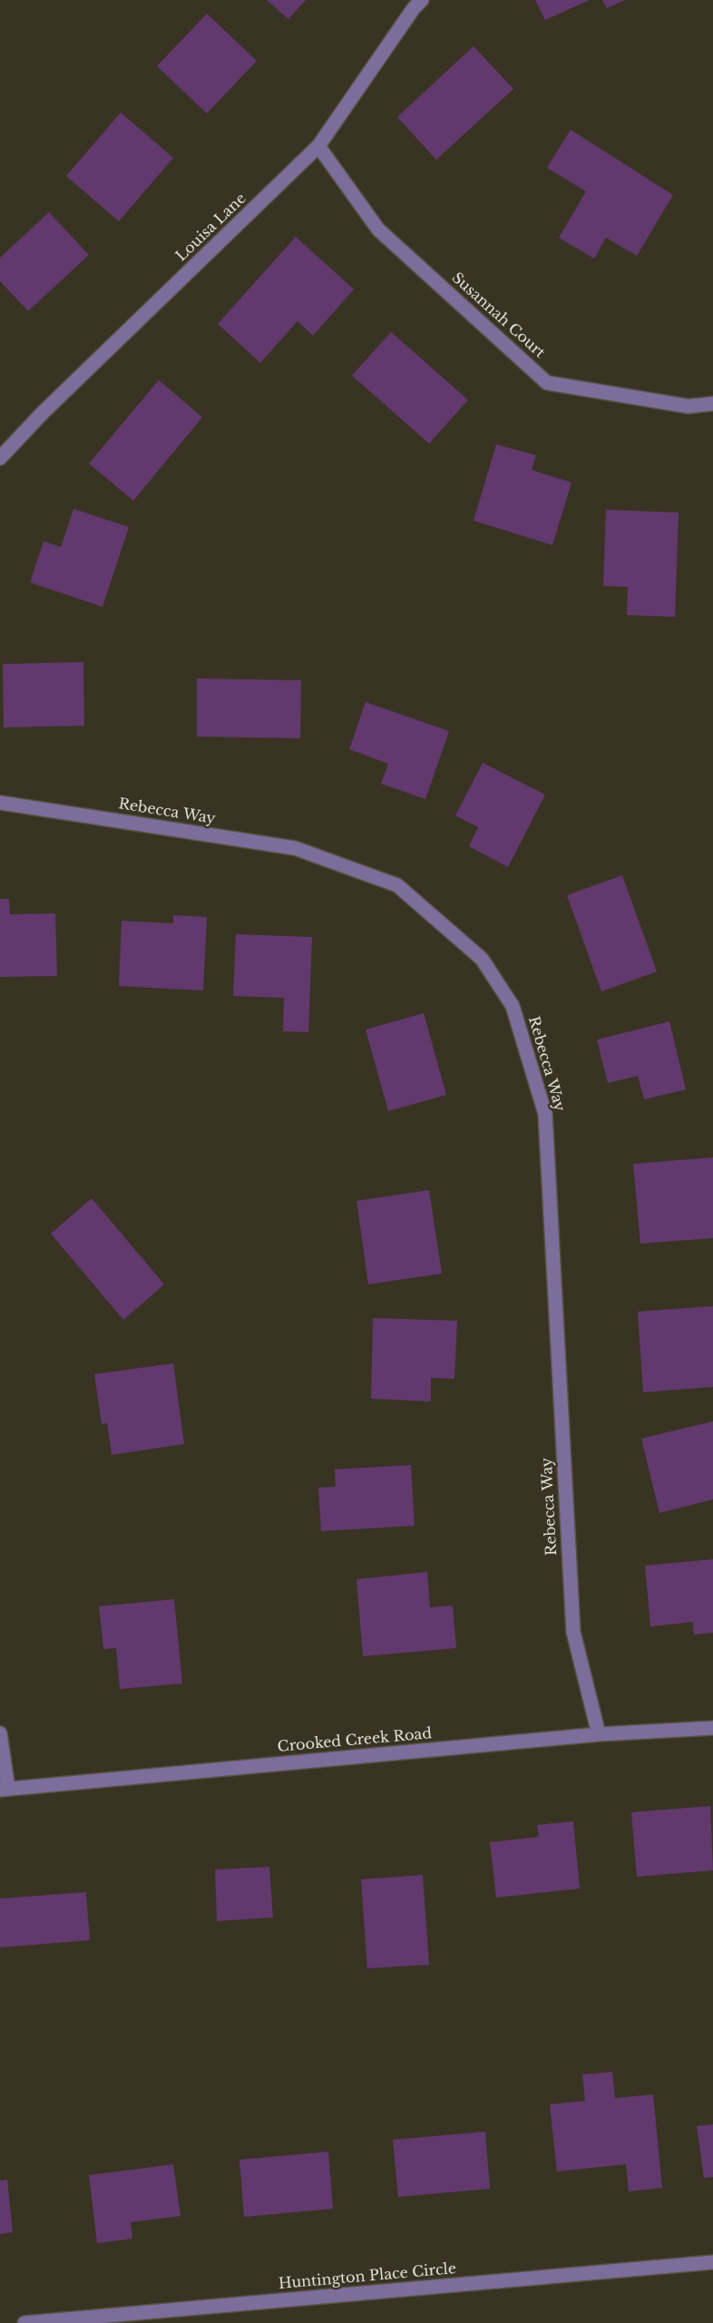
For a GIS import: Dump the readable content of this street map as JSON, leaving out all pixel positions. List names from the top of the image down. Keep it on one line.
{"streets":{"street":["Louisa Lane","Susannah Court","Rebecca Way","Crooked Creek Road","Huntington Place Circle"]},"crossings":[["Louisa Lane","Susannah Court"],["Rebecca Way","Crooked Creek Road"]]}
